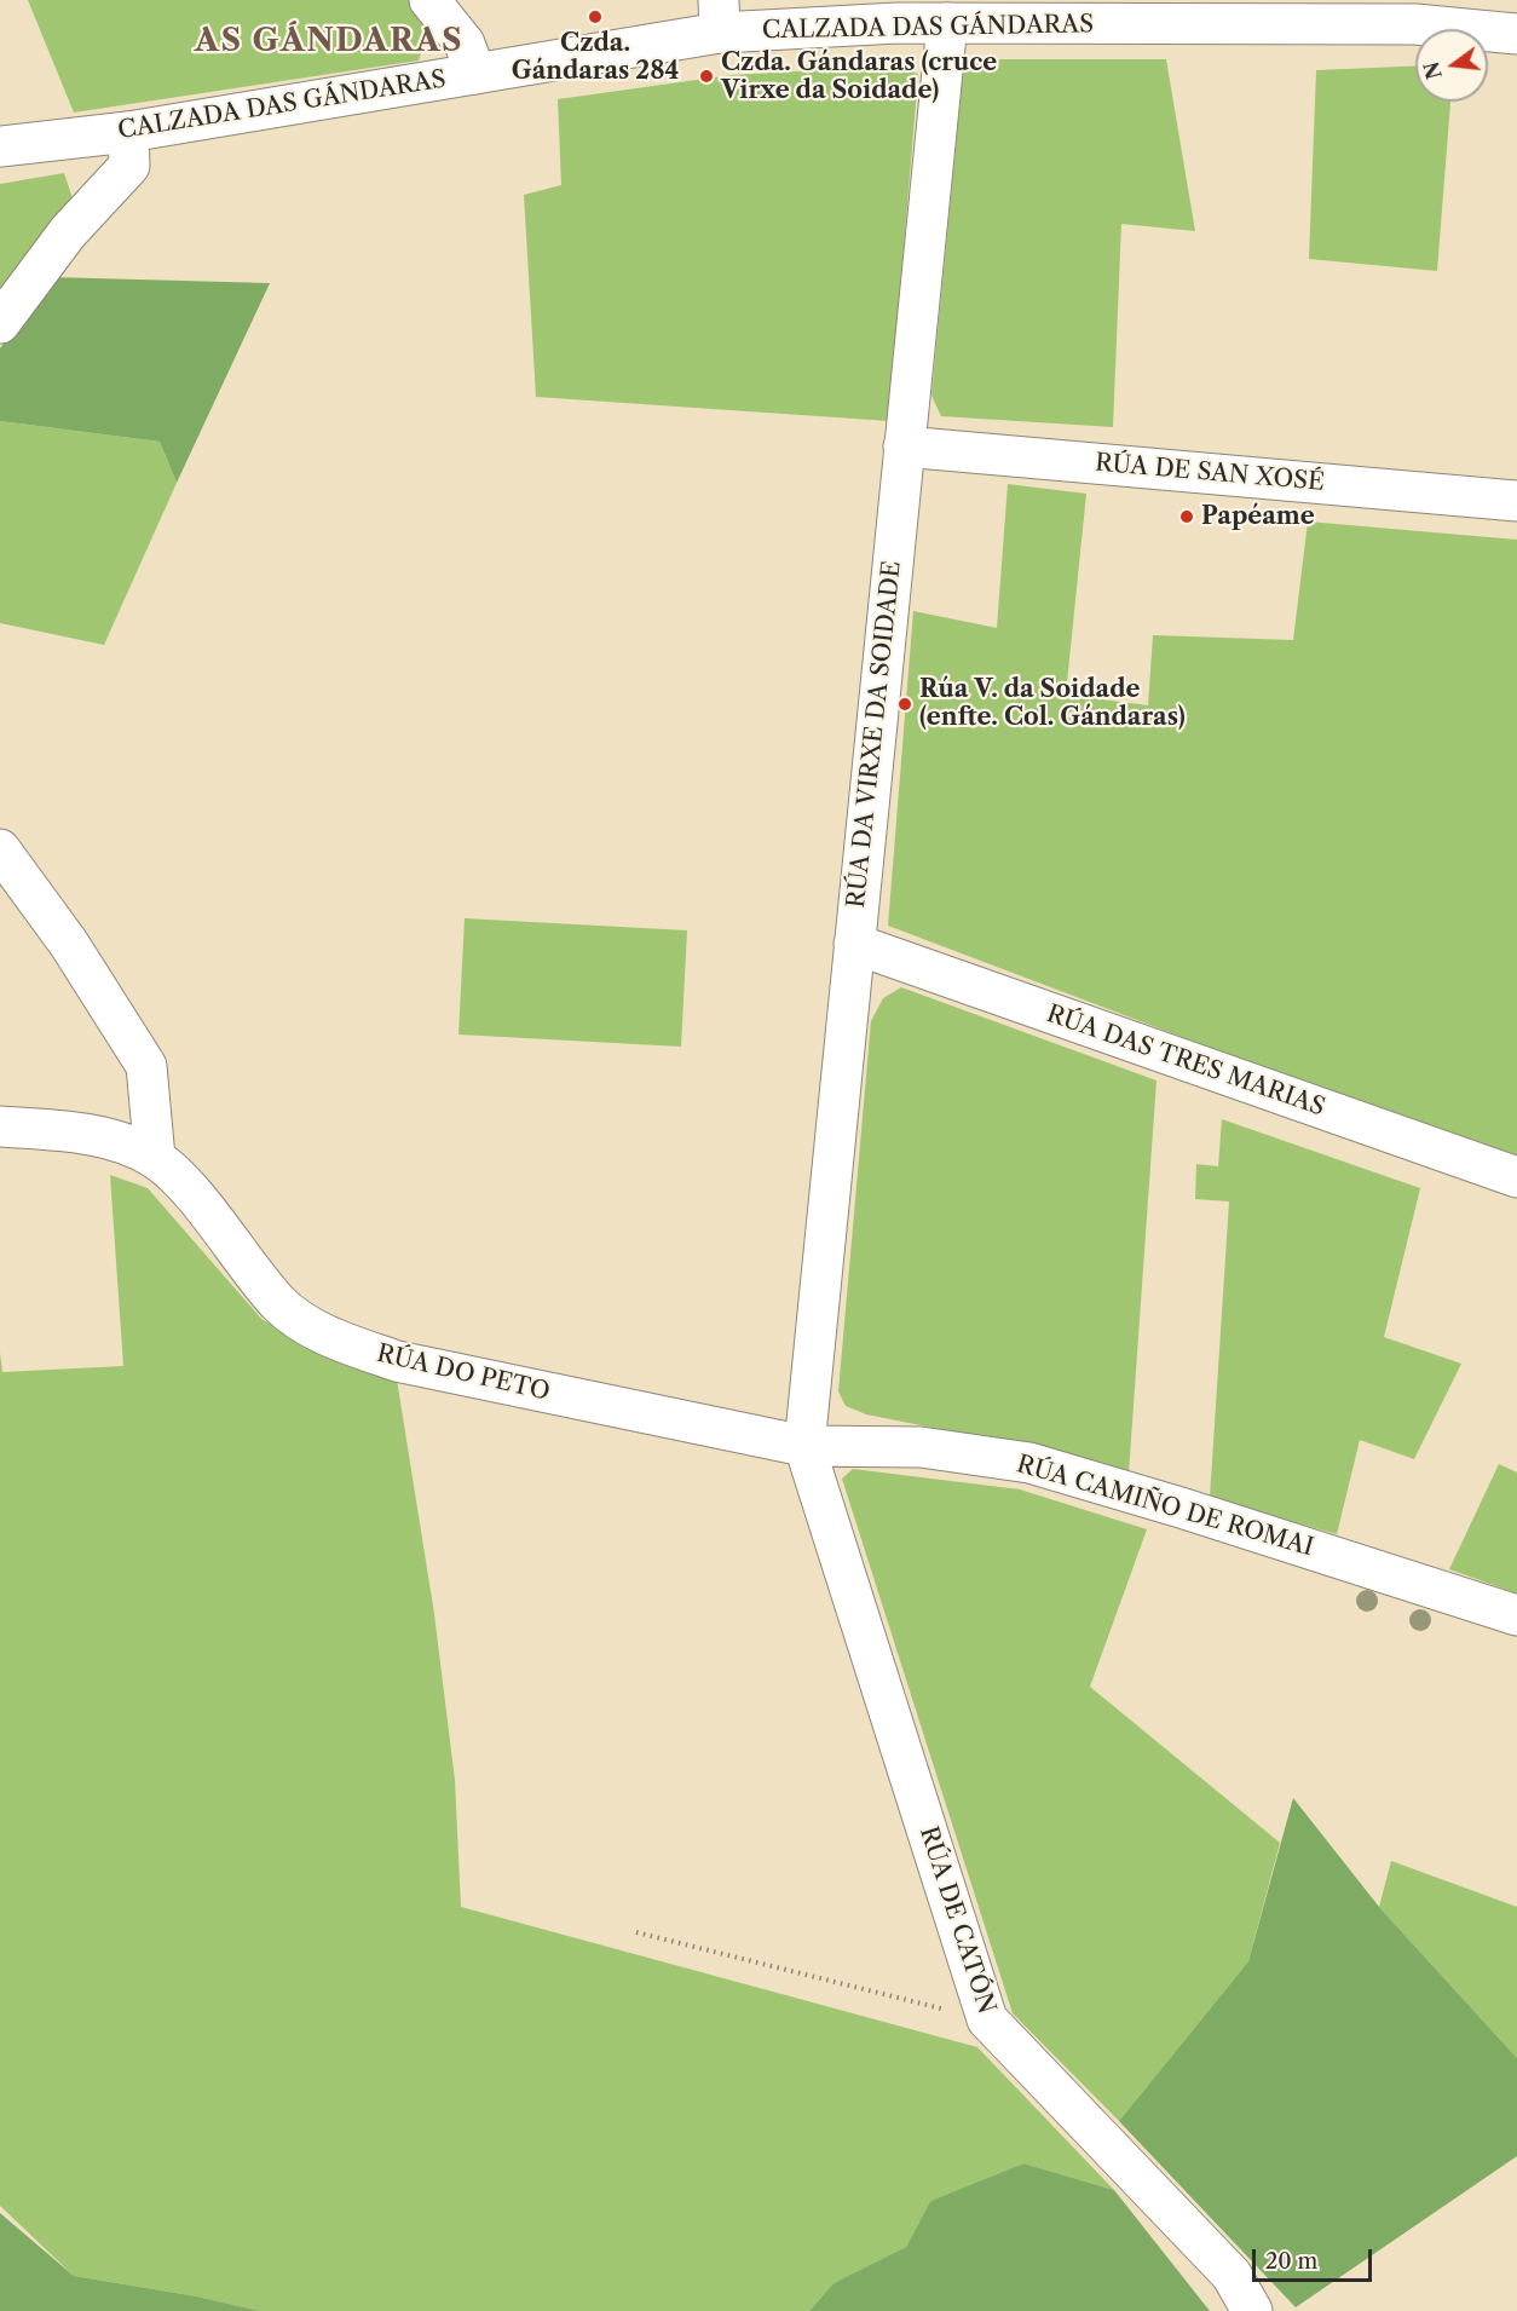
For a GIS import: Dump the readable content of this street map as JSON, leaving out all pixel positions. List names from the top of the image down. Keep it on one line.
{"streets":{"street":["CALZADA DAS GÁNDARAS","RÚA DE SAN XOSÉ","RÚA DA VIRXE DA SOIDADE","RÚA DAS TRES MARIAS","RÚA DO PETO","RÚA CAMIÑO DE ROMAI","RÚA DE CATÓN"]},"crossings":[["CALZADA DAS GÁNDARAS","RÚA DA VIRXE DA SOIDADE"],["RÚA DE SAN XOSÉ","RÚA DA VIRXE DA SOIDADE"],["RÚA DA VIRXE DA SOIDADE","RÚA DAS TRES MARIAS"],["RÚA DA VIRXE DA SOIDADE","RÚA DO PETO"],["RÚA DA VIRXE DA SOIDADE","RÚA CAMIÑO DE ROMAI"],["RÚA DA VIRXE DA SOIDADE","RÚA DE CATÓN"],["RÚA DO PETO","RÚA CAMIÑO DE ROMAI"],["RÚA DO PETO","RÚA DE CATÓN"],["RÚA CAMIÑO DE ROMAI","RÚA DE CATÓN"]],"districts":["AS GÁNDARAS"],"places":["Czda. Gándaras 284","Czda. Gándaras (cruce Virxe da Soidade)","Papéame","Rúa V. da Soidade (enfte. Col. Gándaras)"],"scale_bar":"20 m","north":"left"}
